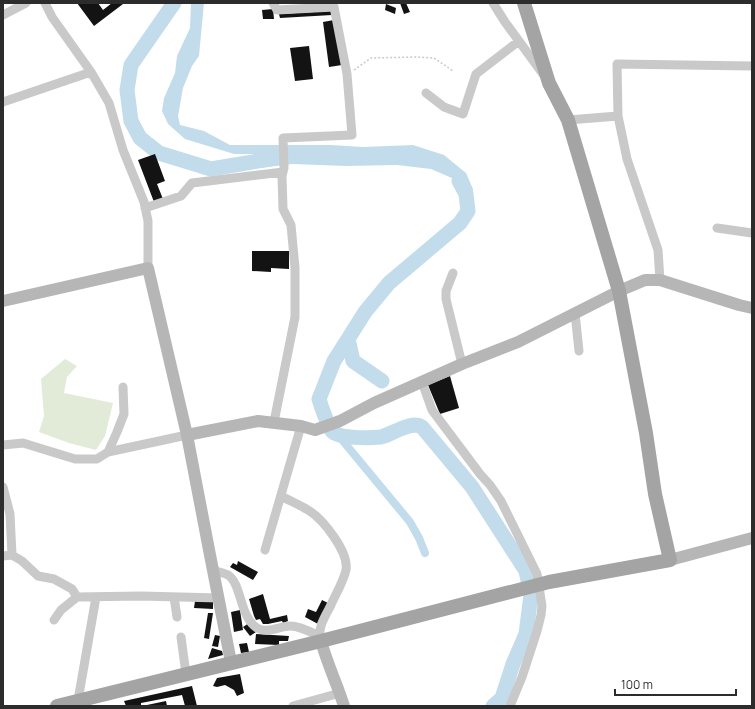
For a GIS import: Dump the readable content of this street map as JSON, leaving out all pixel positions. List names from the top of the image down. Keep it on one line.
{"scale_bar":"100 m"}
